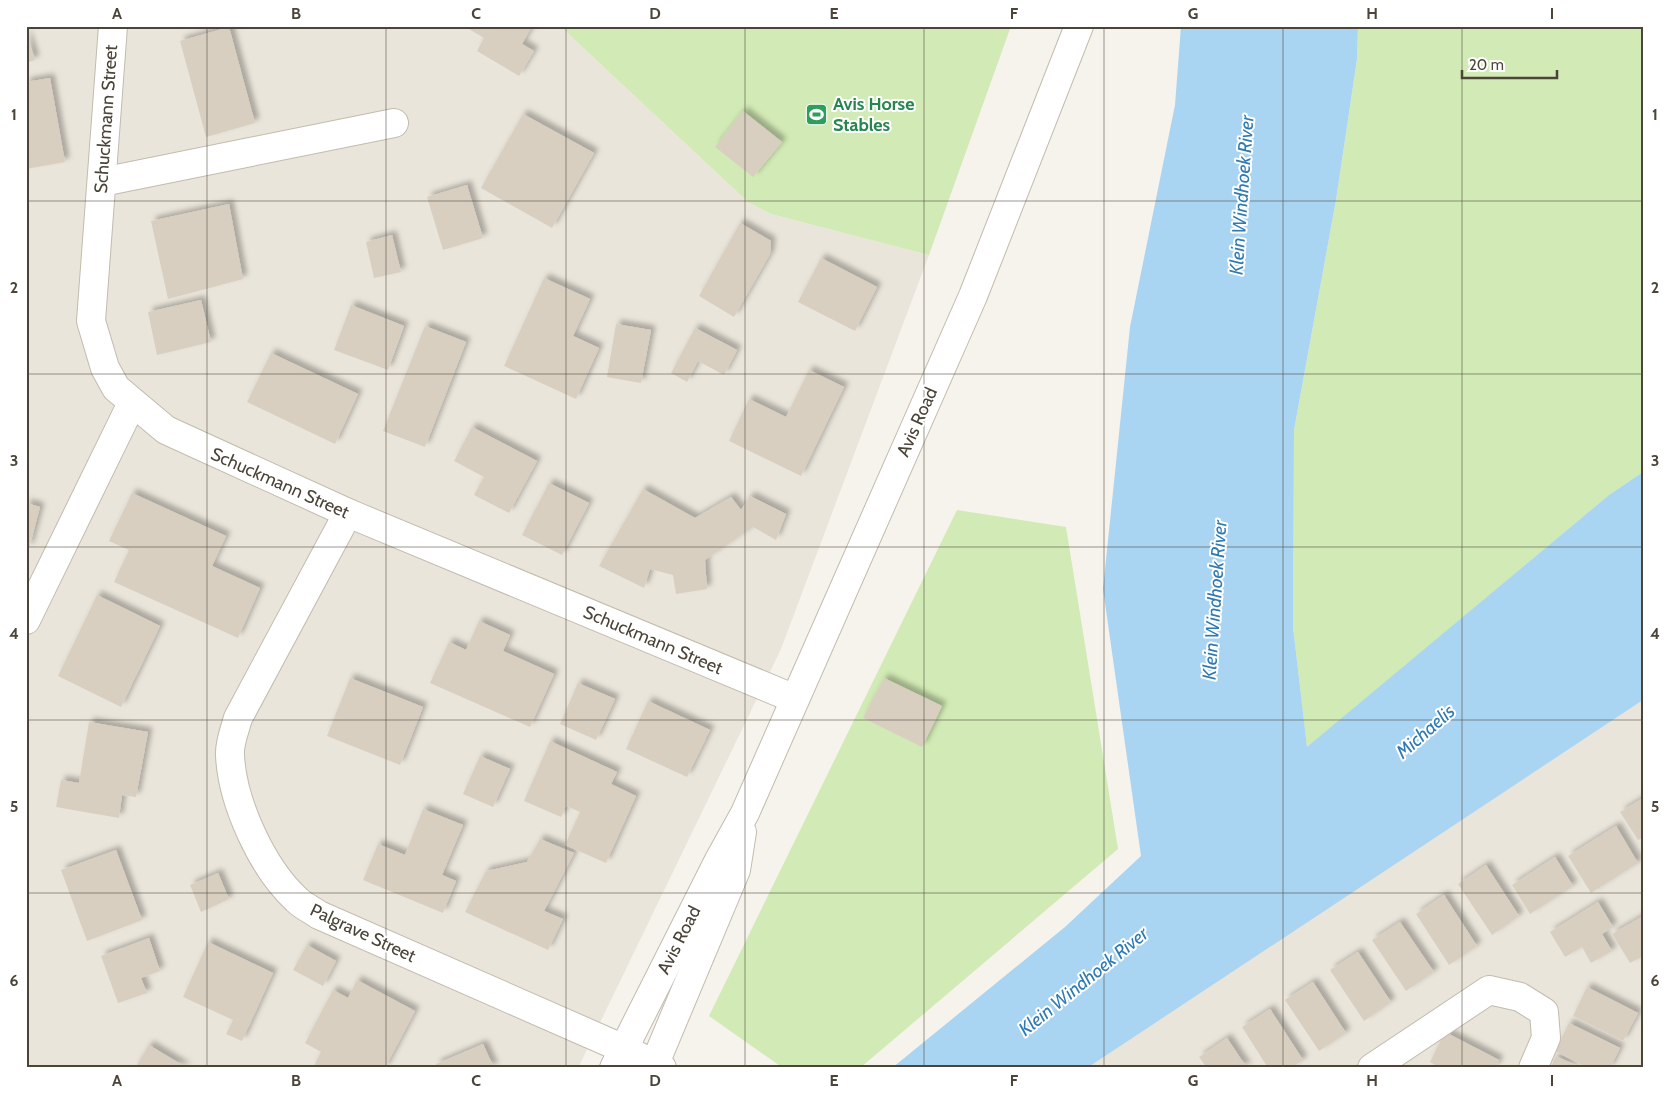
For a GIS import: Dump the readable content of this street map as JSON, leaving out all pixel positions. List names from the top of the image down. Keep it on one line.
{"streets":{"street":["Schuckmann Street","Avis Road","Palgrave Street"]},"crossings":[["Schuckmann Street","Avis Road"],["Schuckmann Street","Palgrave Street"],["Avis Road","Palgrave Street"]],"water":["Klein Windhoek River","Michaelis"],"places":{"sports":["Avis Horse Stables"]},"scale_bar":"20 m","grid":{"columns":["A","B","C","D","E","F","G","H","I"],"rows":["1","2","3","4","5","6"]}}
